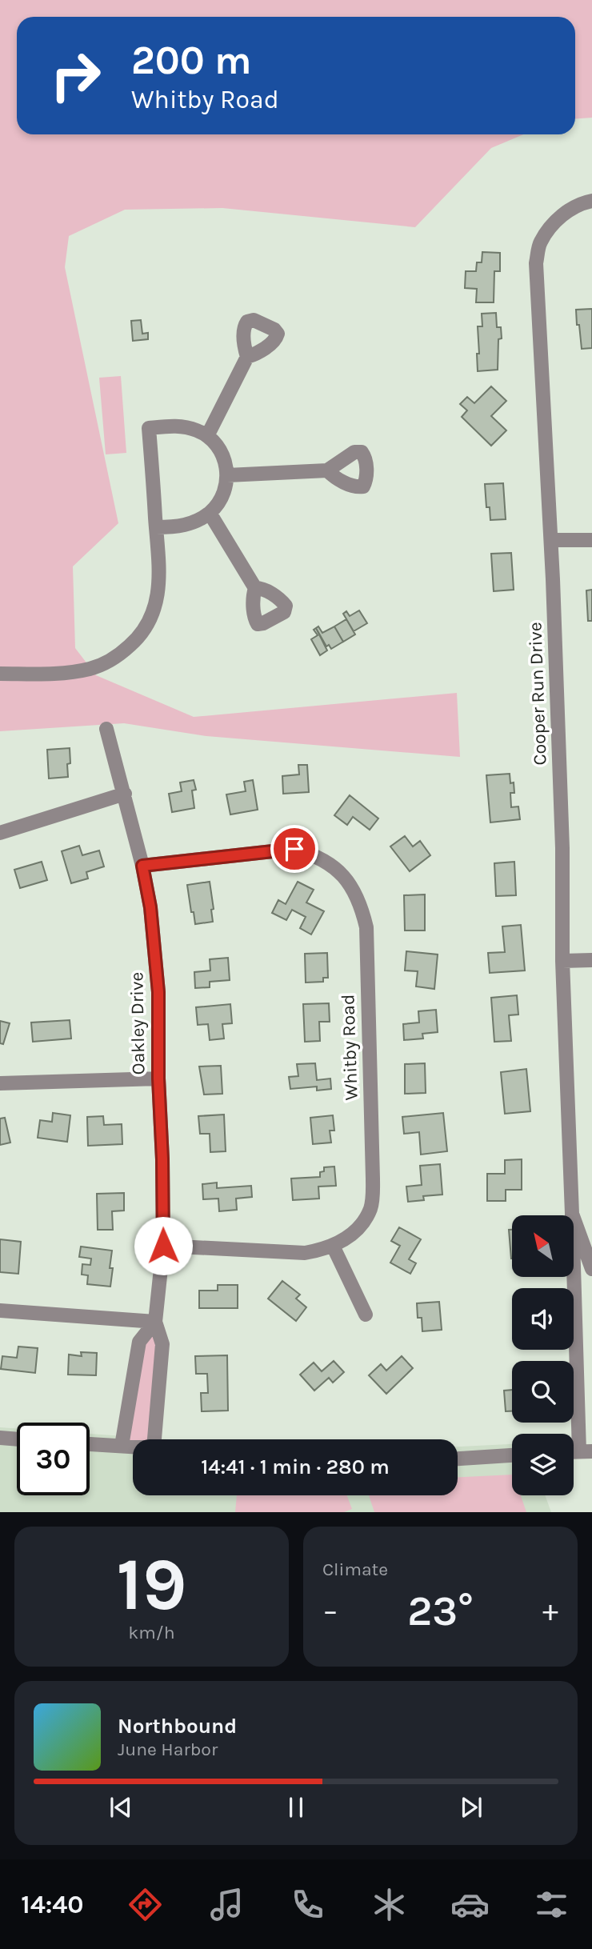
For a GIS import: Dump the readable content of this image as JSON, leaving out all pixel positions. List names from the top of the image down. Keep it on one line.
{"streets":{"street":["Cooper Run Drive","Oakley Drive","Whitby Road"]},"crossings":[["Oakley Drive","Whitby Road"]],"north":"top left","page":{"turn":["200 m","Whitby Road"],"limit":"30","trip":"14:41 · 1 min · 280 m","tile":[["19","km/h"],"Climate"],"heat":["−","23°","+"],"song":["Northbound","June Harbor"],"tabs":"14:40"}}
